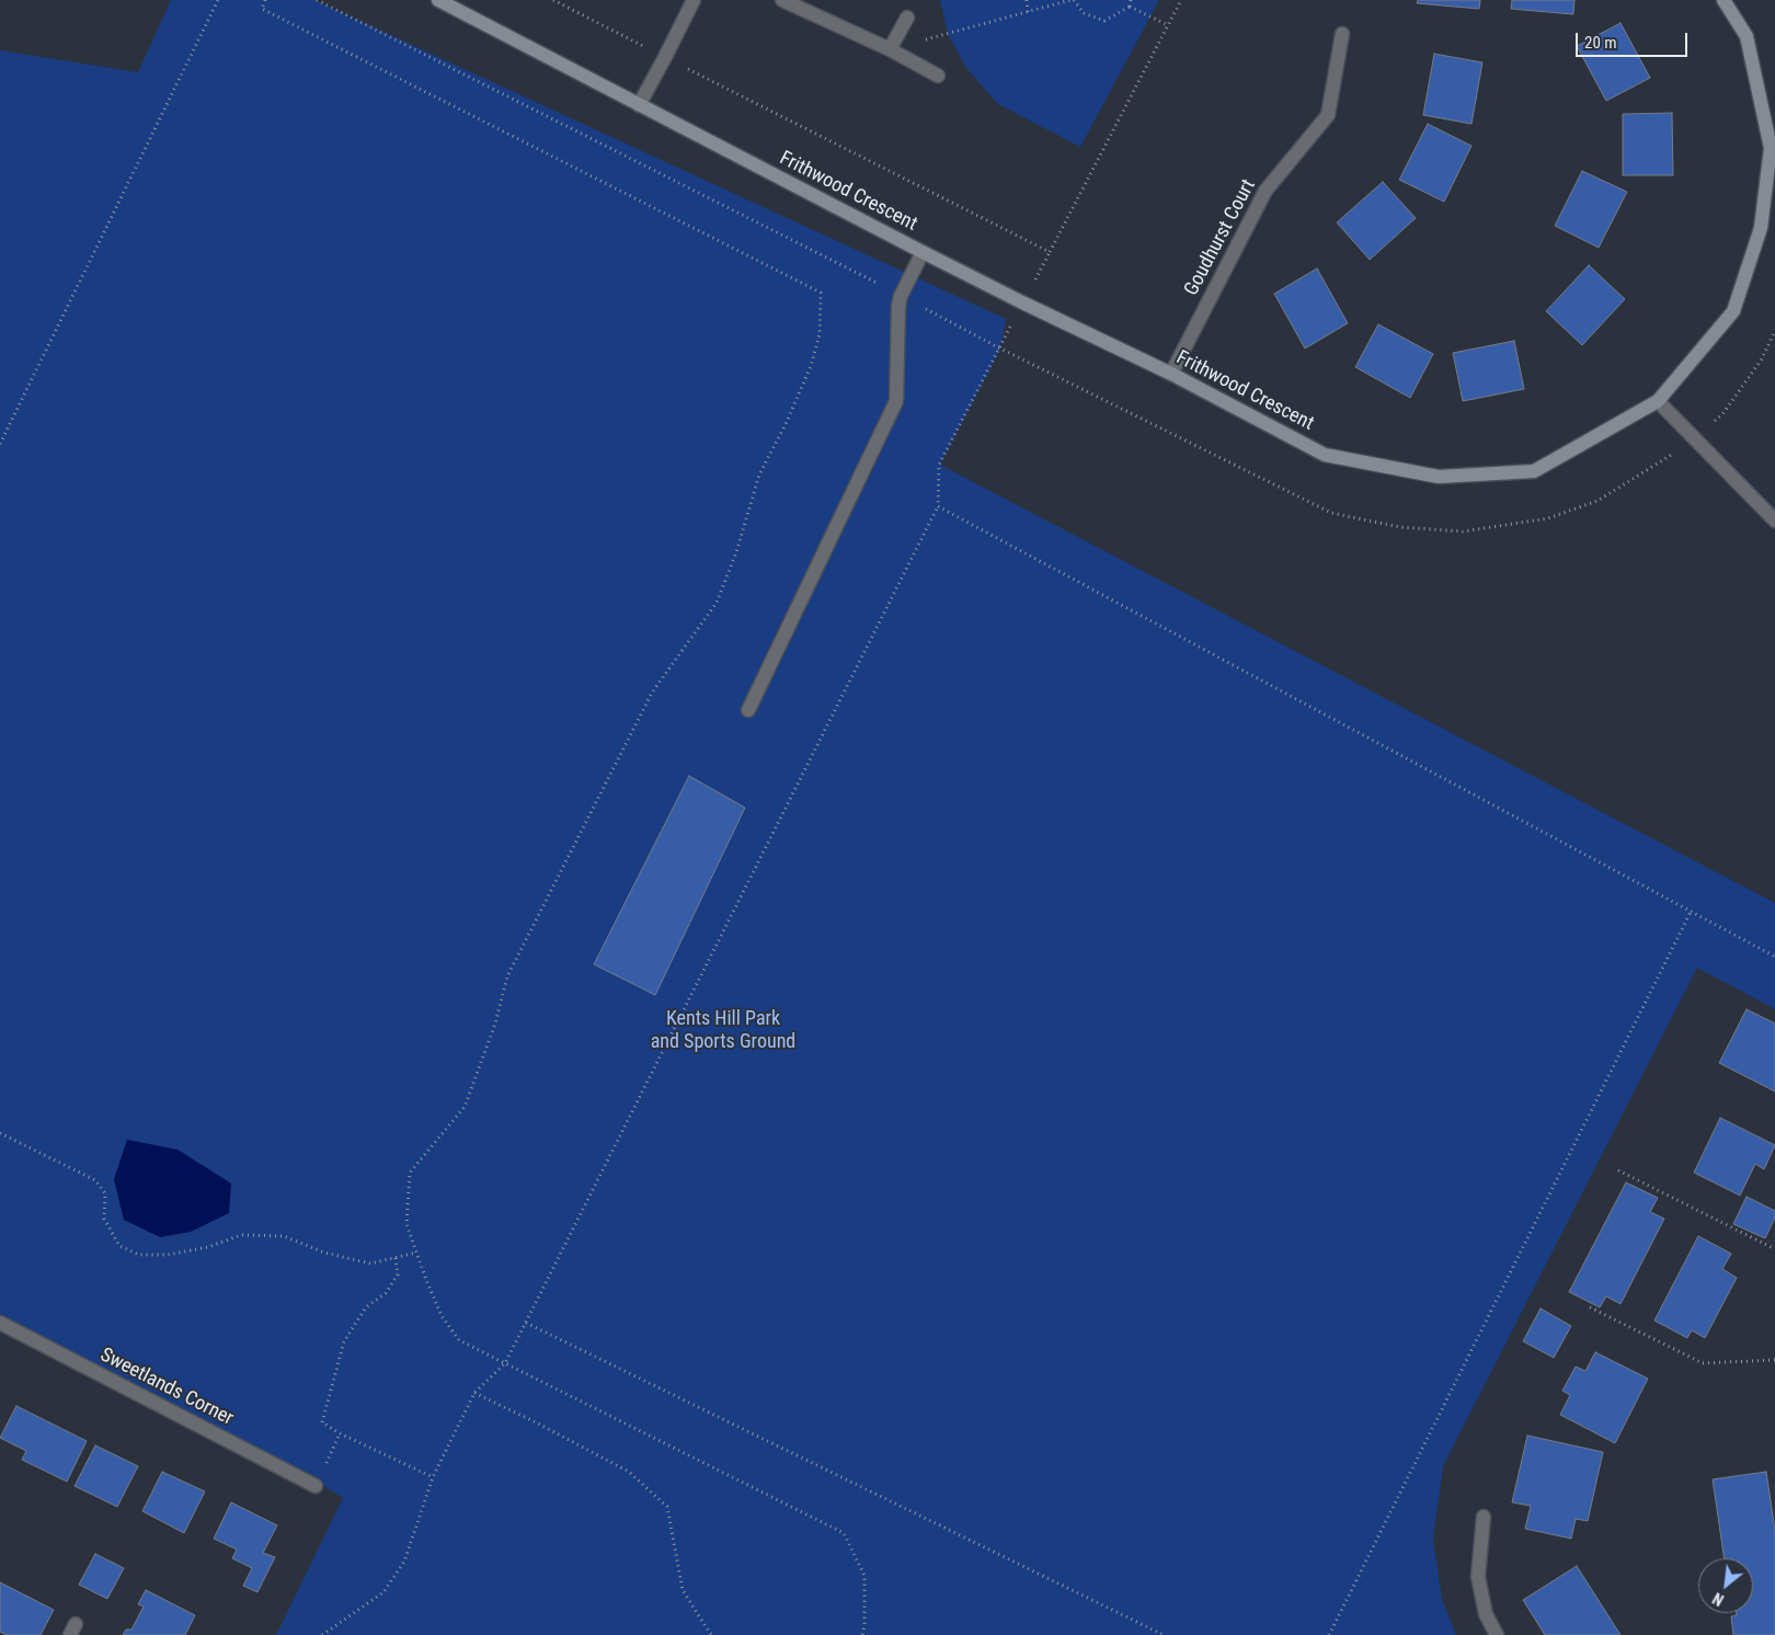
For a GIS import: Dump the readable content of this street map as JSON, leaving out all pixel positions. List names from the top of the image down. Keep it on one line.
{"streets":{"street":["Frithwood Crescent","Goudhurst Court","Sweetlands Corner"]},"crossings":[["Frithwood Crescent","Goudhurst Court"]],"parks":["Kents Hill Park and Sports Ground"],"scale_bar":"20 m","north":"bottom left"}
